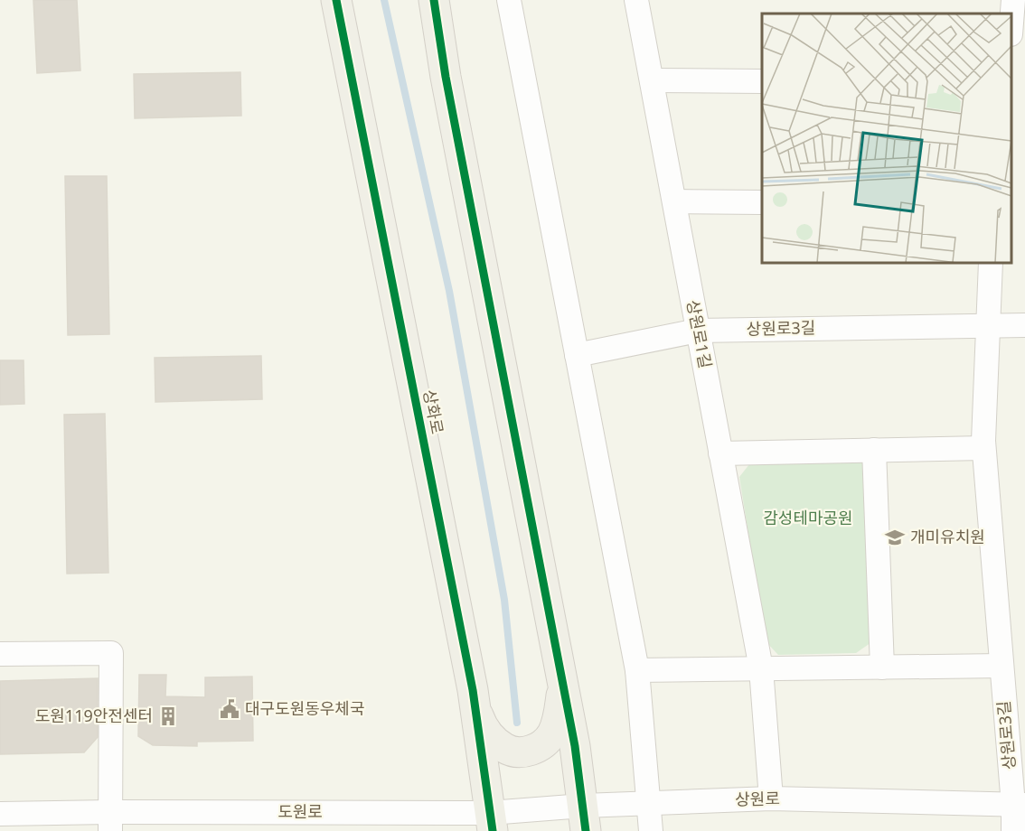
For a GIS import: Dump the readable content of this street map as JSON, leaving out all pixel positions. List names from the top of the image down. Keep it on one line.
{"streets":{"main road":["상화로"],"street":["상원로3길","상원로1길","상원로","도원로"]},"crossings":[["상원로3길","상원로1길"],["상원로3길","상원로"],["상원로1길","상원로"],["상화로","상원로"],["상화로","도원로"],["상원로","도원로"]],"parks":["감성테마공원"],"places":{"school or university":["개미유치원"],"public building":["대구도원동우체국"],"building":["도원119안전센터"]}}
